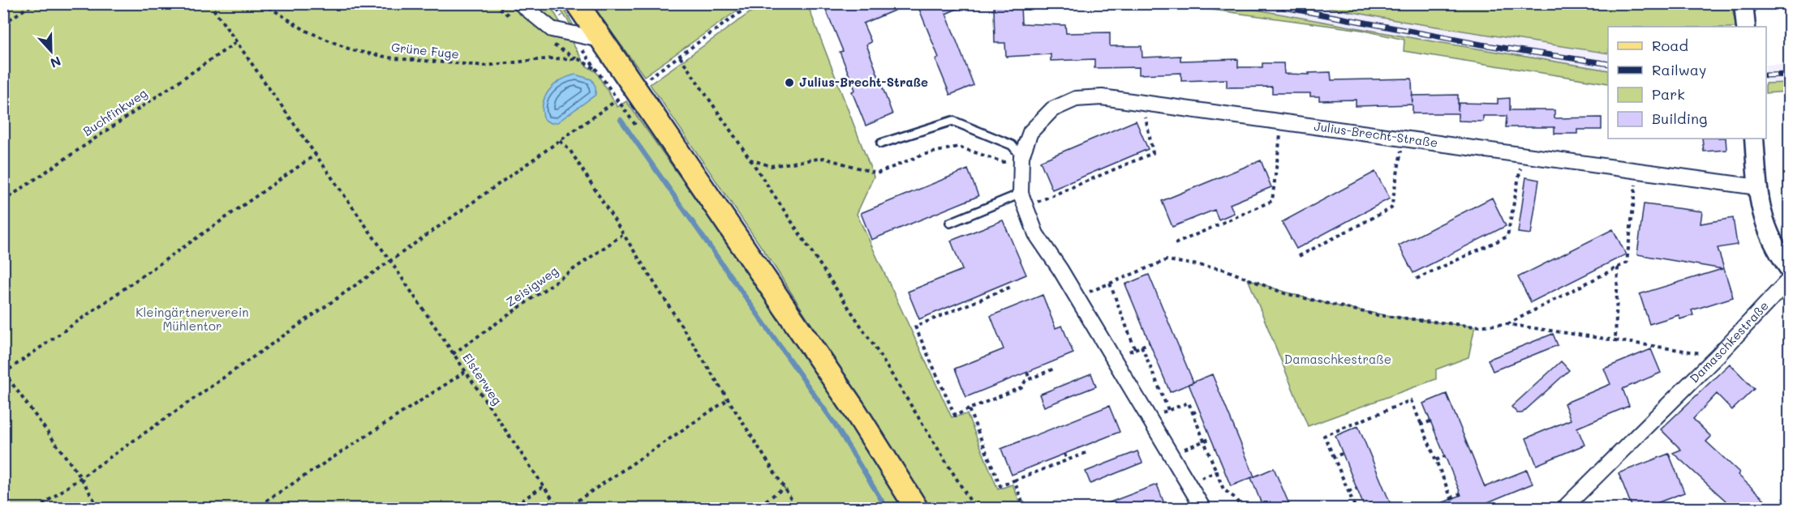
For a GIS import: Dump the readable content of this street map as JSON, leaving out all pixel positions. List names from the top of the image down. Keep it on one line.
{"streets":{"street":["Julius-Brecht-Straße","Damaschkestraße"],"path":["Grüne Fuge","Buchfinkweg","Zeisigweg","Elsterweg"]},"crossings":[["Buchfinkweg","Elsterweg"],["Zeisigweg","Elsterweg"]],"parks":["Kleingärtnerverein Mühlentor","Damaschkestraße"],"places":["Julius-Brecht-Straße"],"legend":["Road","Railway","Park","Building"],"north":"bottom"}
